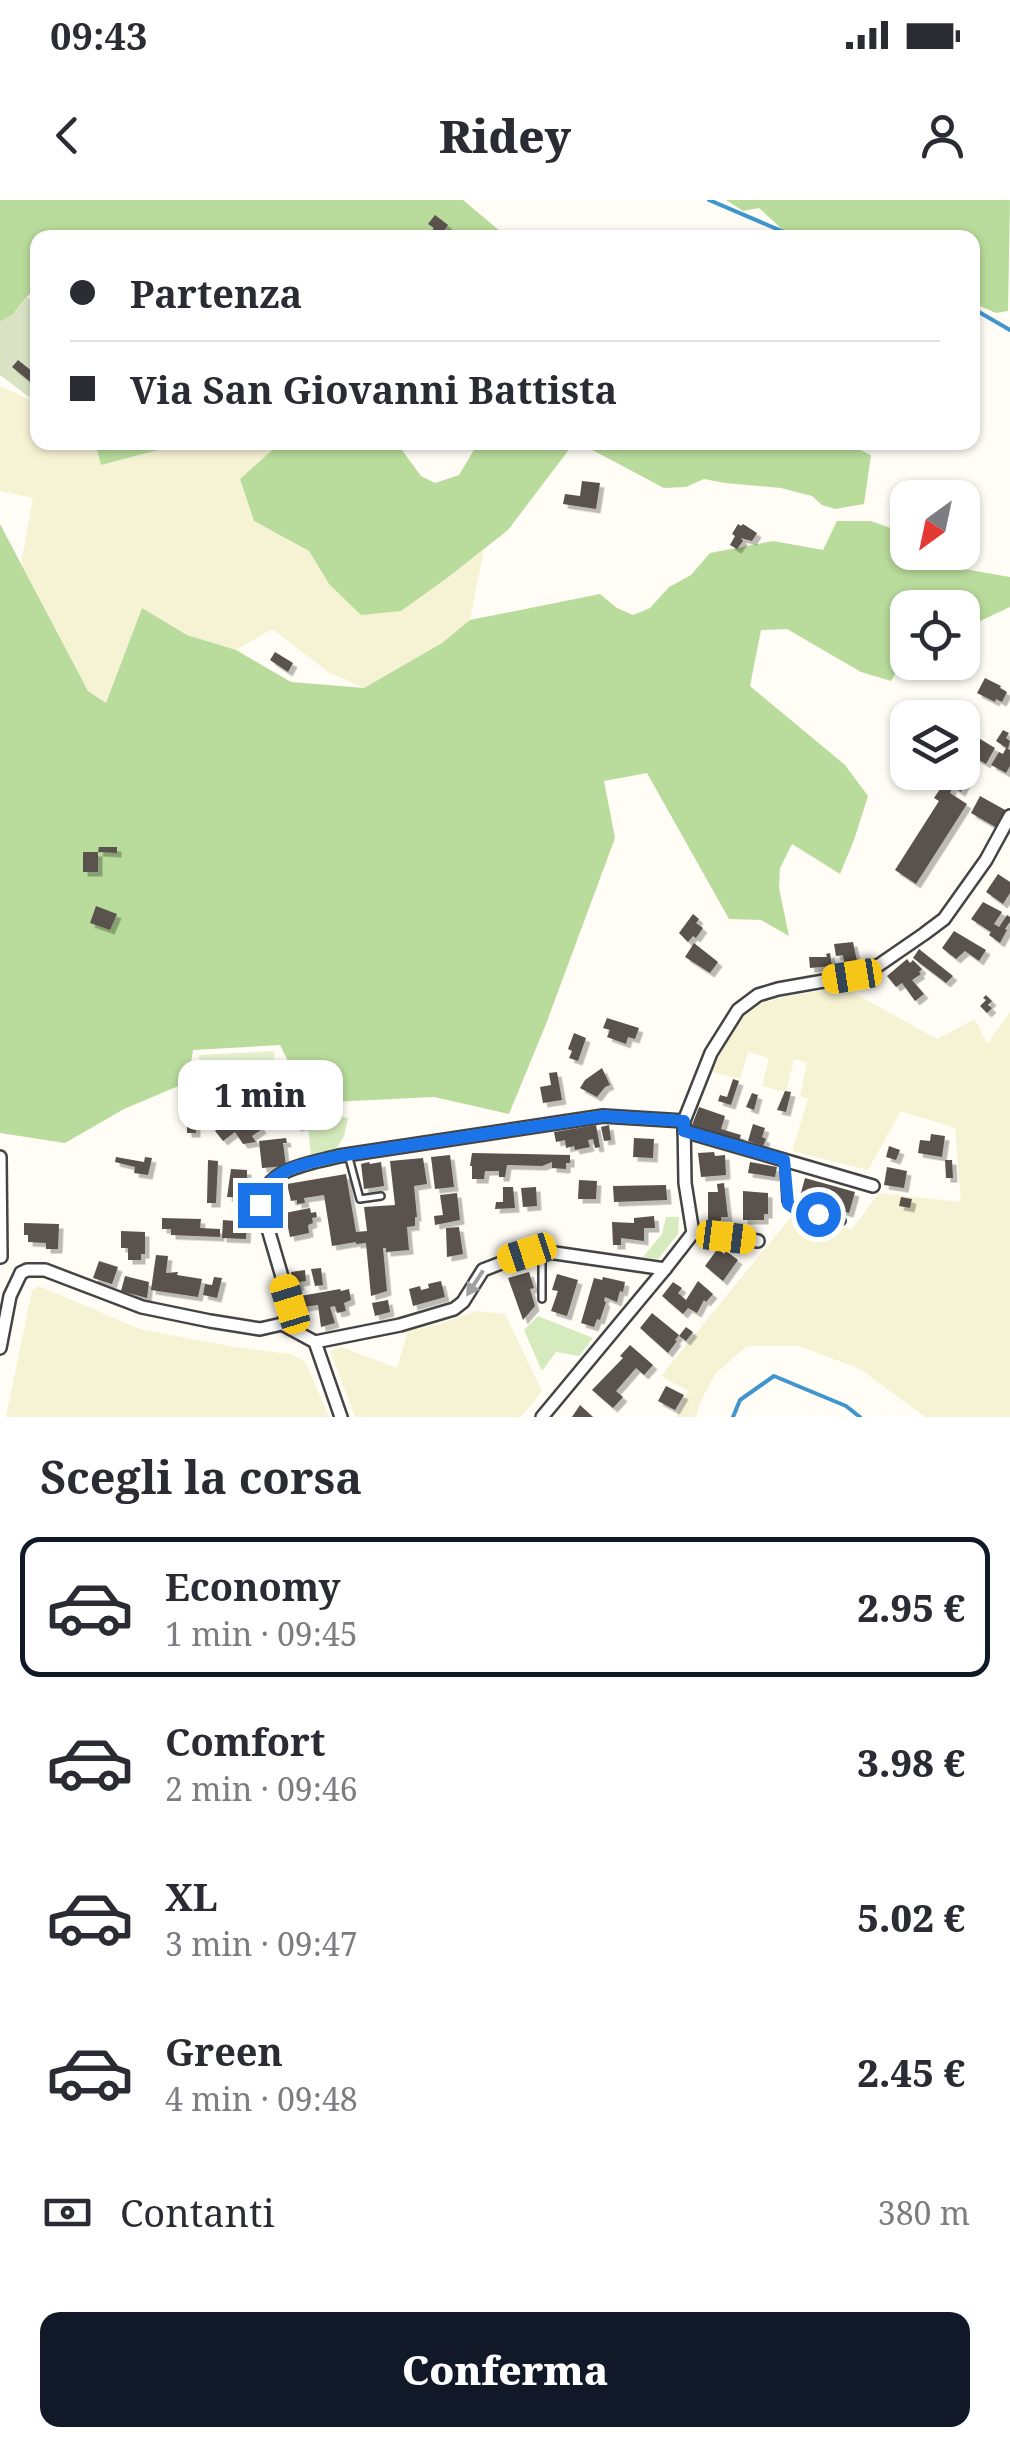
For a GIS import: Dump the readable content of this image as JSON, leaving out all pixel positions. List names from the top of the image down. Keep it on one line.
{"north":"bottom left","page":{"status":"09:43","header":"Ridey","banner":["Partenza","Via San Giovanni Battista"],"bubble":"1 min","heading":"Scegli la corsa","list":[{"name":"Economy","note":"1 min · 09:45","value":"2.95 €"},{"name":"Comfort","note":"2 min · 09:46","value":"3.98 €"},{"name":"XL","note":"3 min · 09:47","value":"5.02 €"},{"name":"Green","note":"4 min · 09:48","value":"2.45 €"}],"pay":["Contanti","380 m"],"buttons":"Conferma"}}
